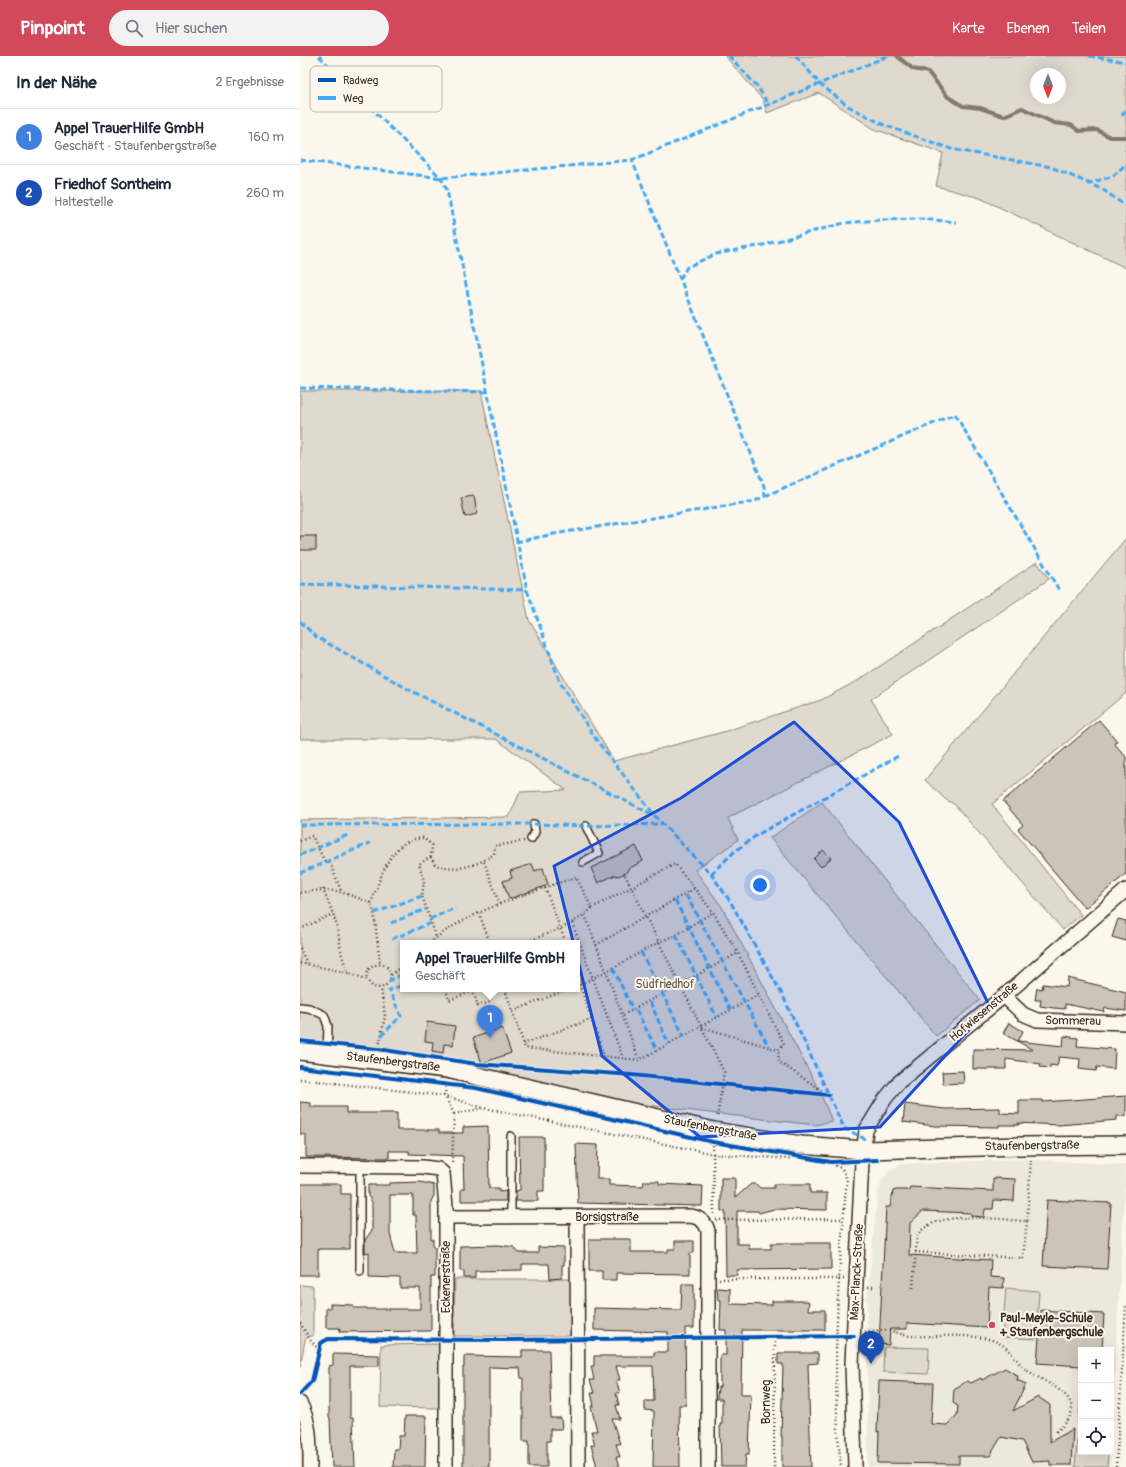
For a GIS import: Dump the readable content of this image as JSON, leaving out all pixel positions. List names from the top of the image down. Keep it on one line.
{"streets":{"street":["Hofwiesenstraße","Sommerau","Staufenbergstraße","Borsigstraße","Max-Planck-Straße","Eckenerstraße"],"path":["Bornweg"]},"crossings":[["Hofwiesenstraße","Sommerau"],["Hofwiesenstraße","Staufenbergstraße"],["Hofwiesenstraße","Max-Planck-Straße"],["Staufenbergstraße","Max-Planck-Straße"],["Borsigstraße","Eckenerstraße"]],"parks":["Südfriedhof"],"places":["Paul-Meyle-Schule + Staufenbergschule"],"legend":["Radweg","Weg"],"north":"bottom","page":{"header":"Pinpoint","search":"Hier suchen","nav":["Karte","Ebenen","Teilen"],"heading":["In der Nähe","2 Ergebnisse"],"list":[{"mark":"1","name":"Appel TrauerHilfe GmbH","note":"Geschäft · Staufenbergstraße","value":"160 m"},{"mark":"2","name":"Friedhof Sontheim","note":"Haltestelle","value":"260 m"}],"popup":["Appel TrauerHilfe GmbH","Geschäft"],"pins":["1","2"],"map_buttons":["+","−"]}}
